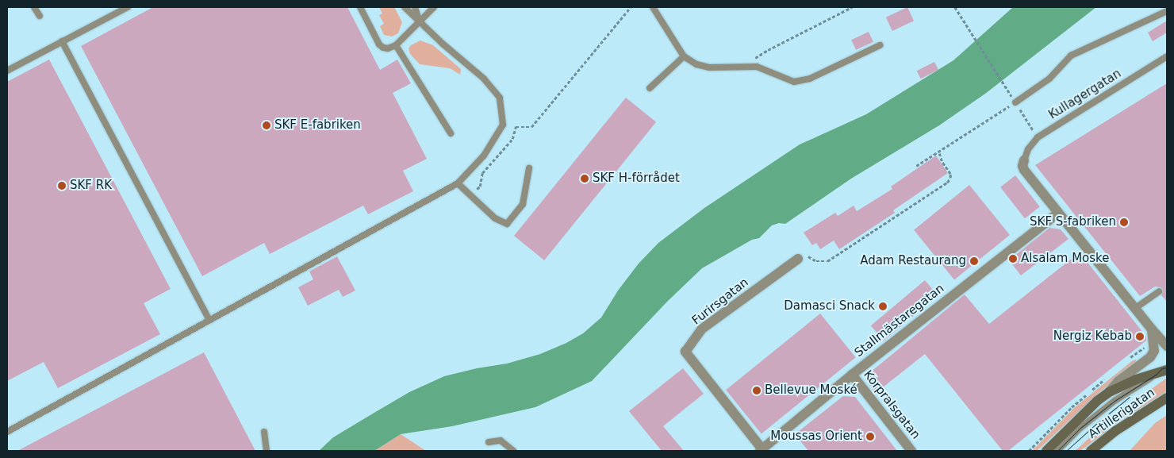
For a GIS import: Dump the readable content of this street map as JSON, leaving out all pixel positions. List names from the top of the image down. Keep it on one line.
{"streets":{"main road":["Artillerigatan"],"street":["Furirsgatan","Stallmästaregatan","Korpralsgatan"],"lane":["Kullagergatan"]},"crossings":[["Furirsgatan","Stallmästaregatan"],["Stallmästaregatan","Korpralsgatan"]],"places":["SKF E-fabriken","SKF H-förrådet","SKF RK","SKF S-fabriken","Alsalam Moske","Adam Restaurang","Damasci Snack","Nergiz Kebab","Bellevue Moské","Moussas Orient"]}
